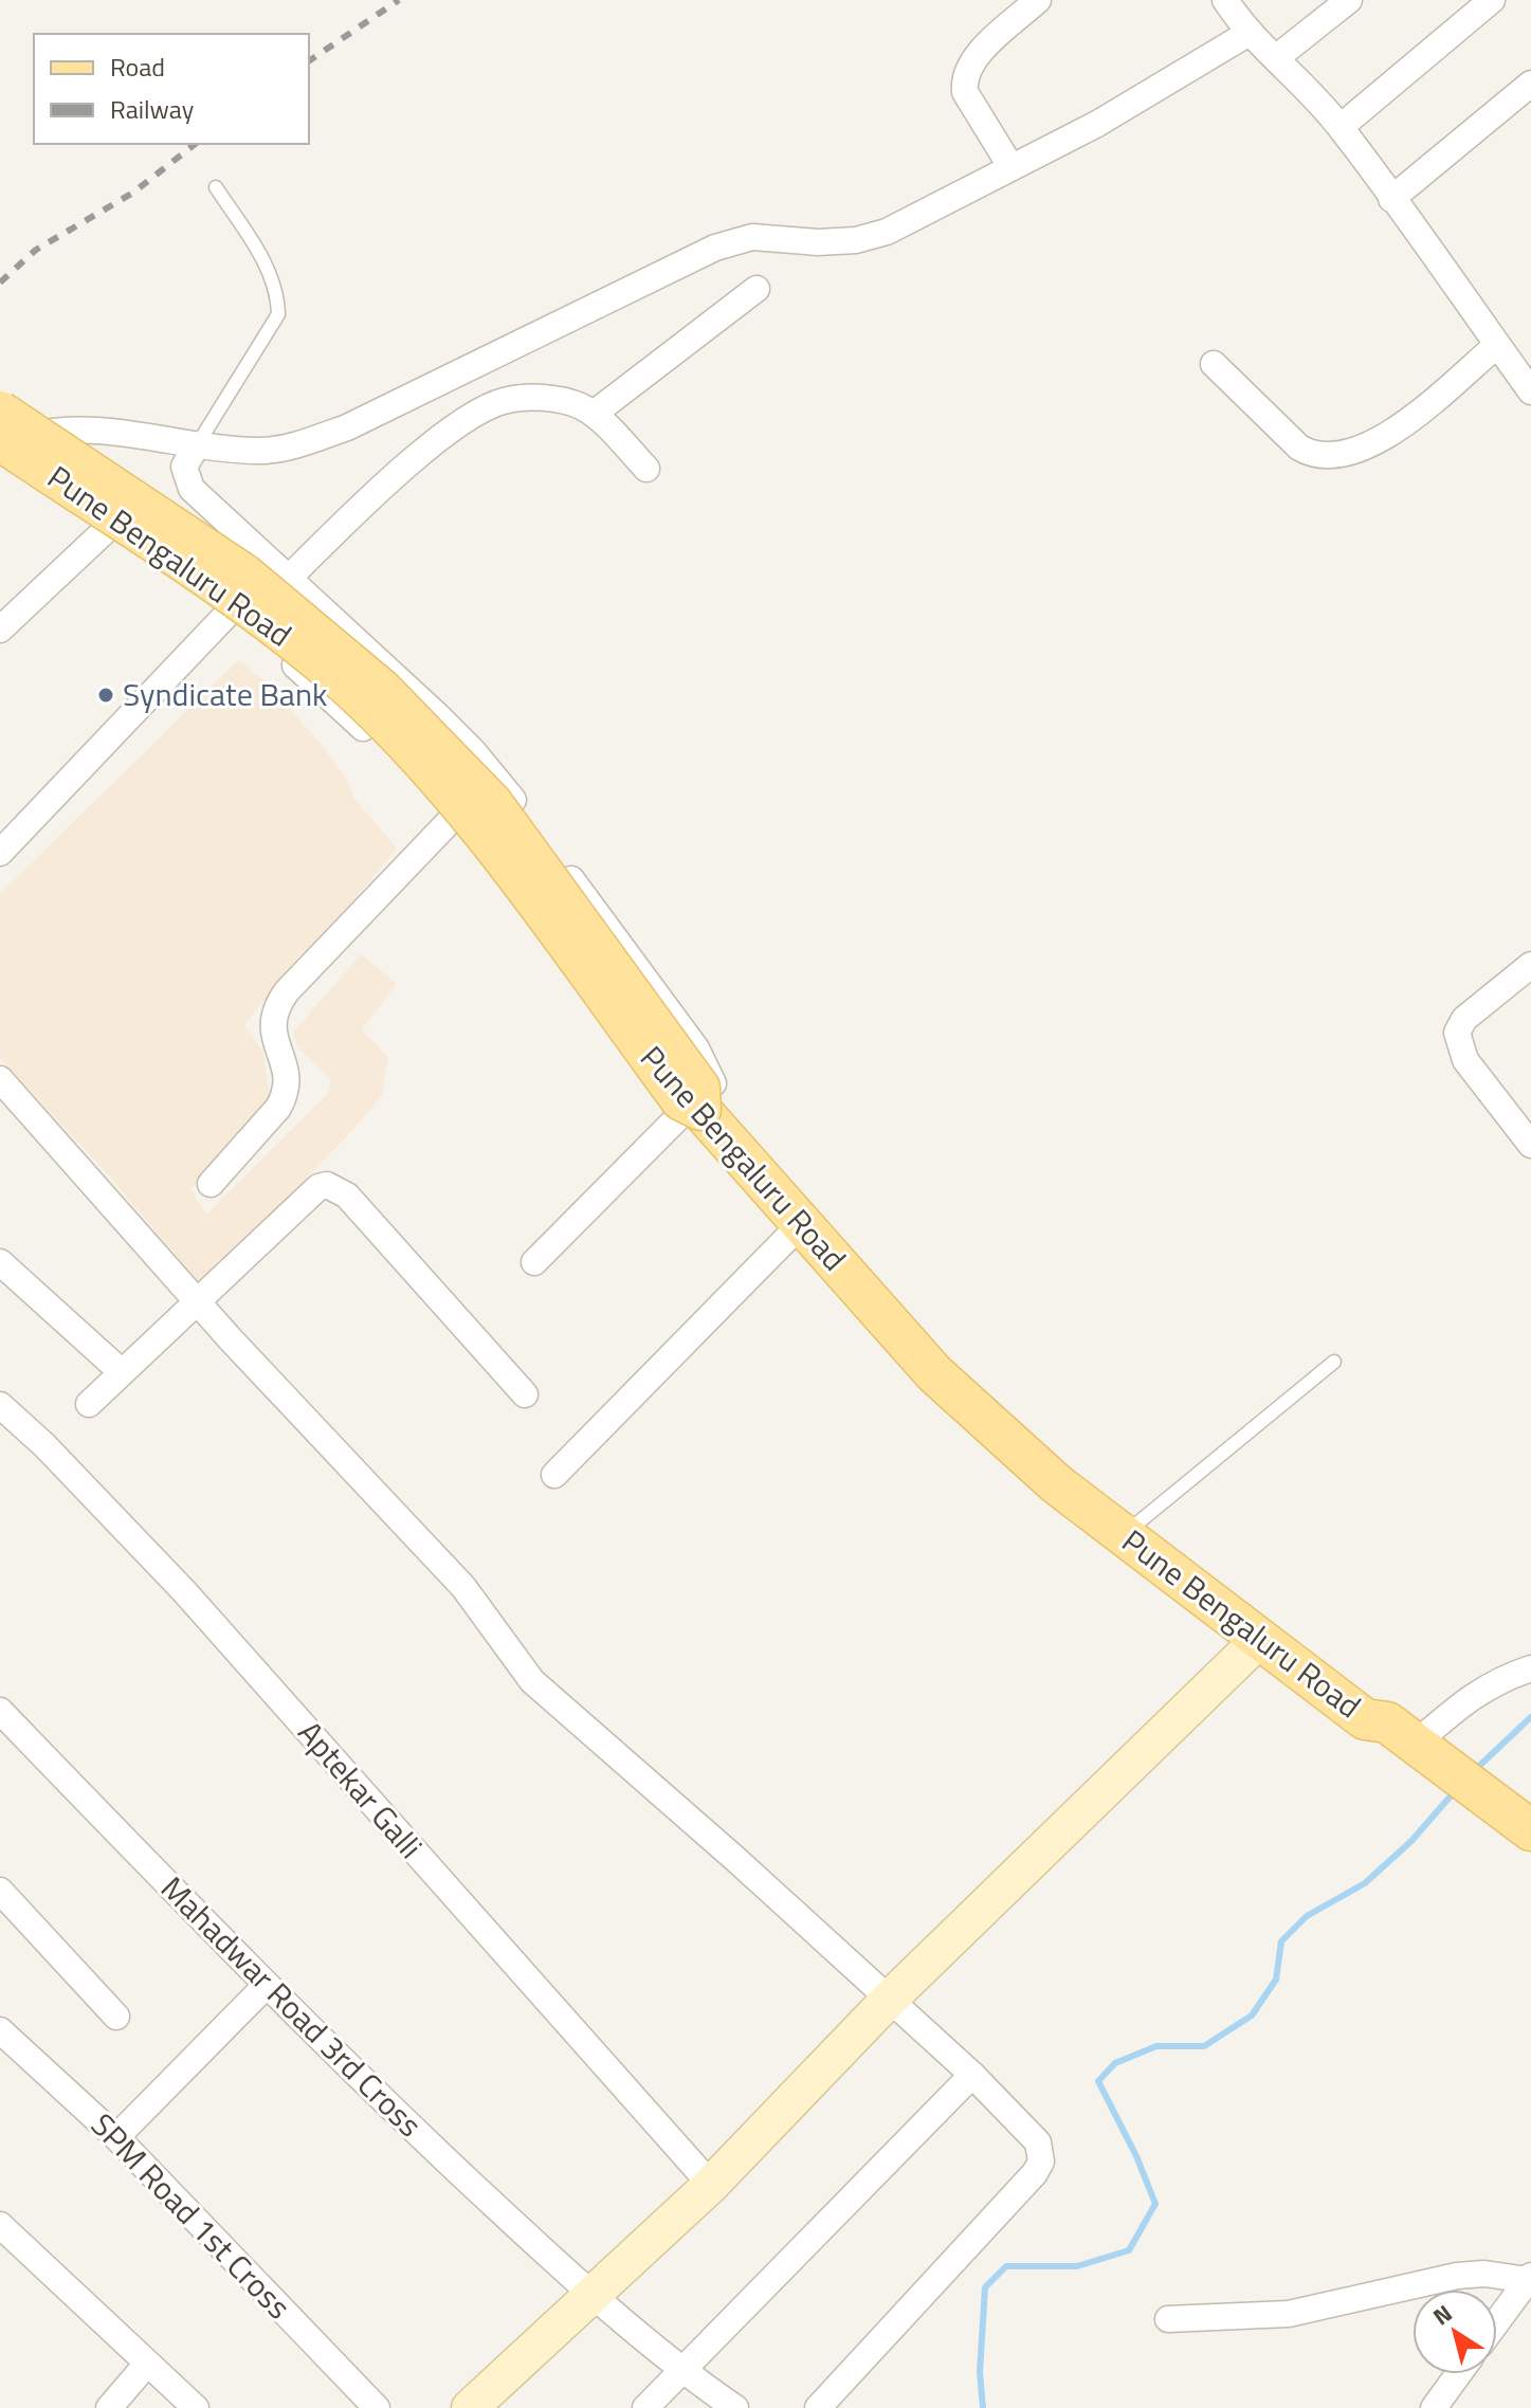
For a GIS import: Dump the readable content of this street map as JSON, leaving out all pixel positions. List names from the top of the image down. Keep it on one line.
{"streets":{"main road":["Pune Bengaluru Road"],"street":["Aptekar Galli","Mahadwar Road 3rd Cross","SPM Road 1st Cross"]},"places":["Syndicate Bank"],"legend":["Road","Railway"],"north":"top left"}
